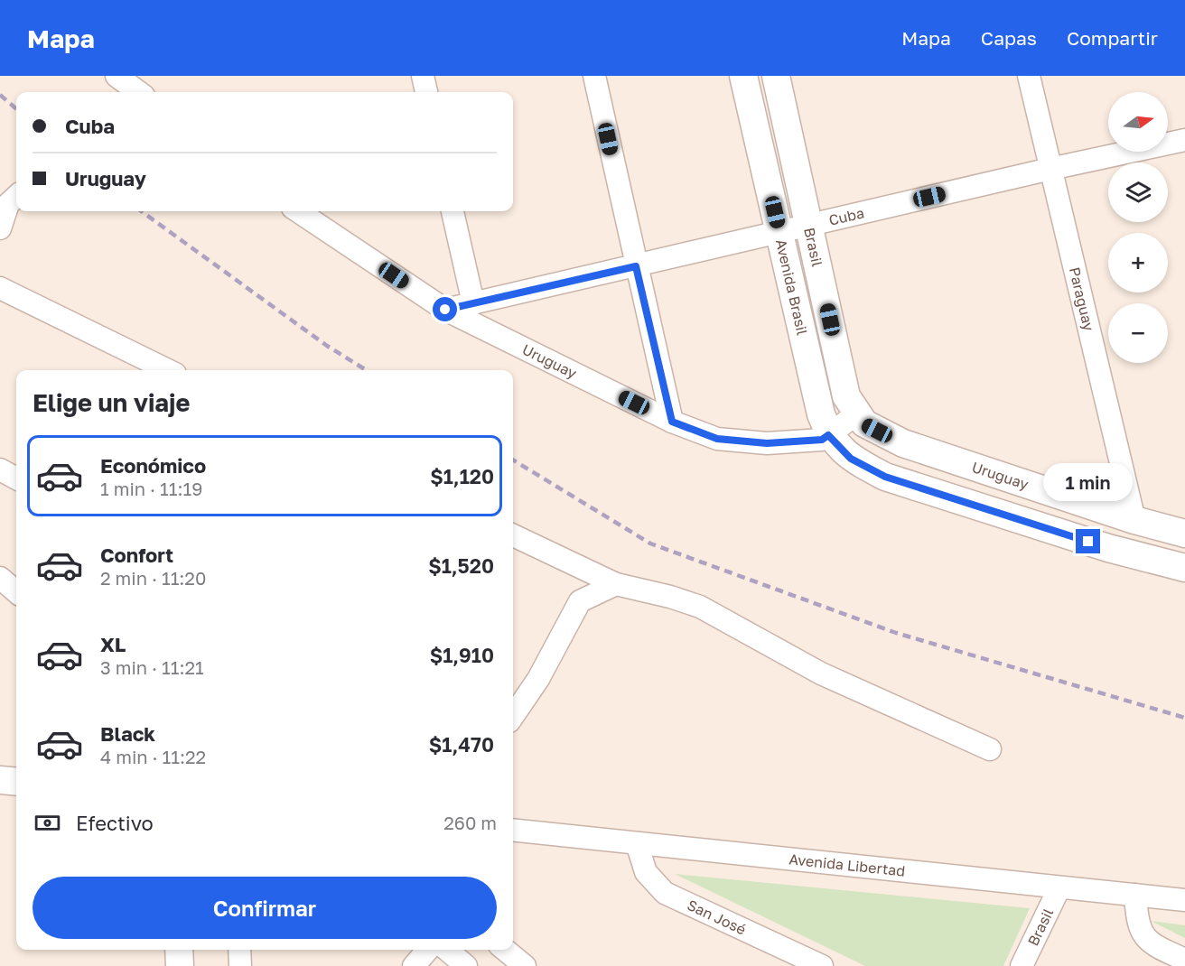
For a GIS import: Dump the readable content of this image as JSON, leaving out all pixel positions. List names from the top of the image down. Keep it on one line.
{"streets":{"street":["Cuba","Brasil","Avenida Brasil","Paraguay","Uruguay","Avenida Libertad","San José"]},"crossings":[["Cuba","Brasil"],["Cuba","Avenida Brasil"],["Cuba","Paraguay"],["Cuba","Uruguay"],["Brasil","Uruguay"],["Brasil","Avenida Libertad"],["Avenida Brasil","Uruguay"],["Paraguay","Uruguay"],["Avenida Libertad","San José"]],"north":"right","page":{"header":"Mapa","nav":["Mapa","Capas","Compartir"],"map_buttons":["+","−"],"banner":["Cuba","Uruguay"],"heading":"Elige un viaje","list":[{"name":"Económico","note":"1 min · 11:19","value":"$1,120"},{"name":"Confort","note":"2 min · 11:20","value":"$1,520"},{"name":"XL","note":"3 min · 11:21","value":"$1,910"},{"name":"Black","note":"4 min · 11:22","value":"$1,470"}],"bubble":"1 min","pay":["Efectivo","260 m"],"buttons":"Confirmar"}}
